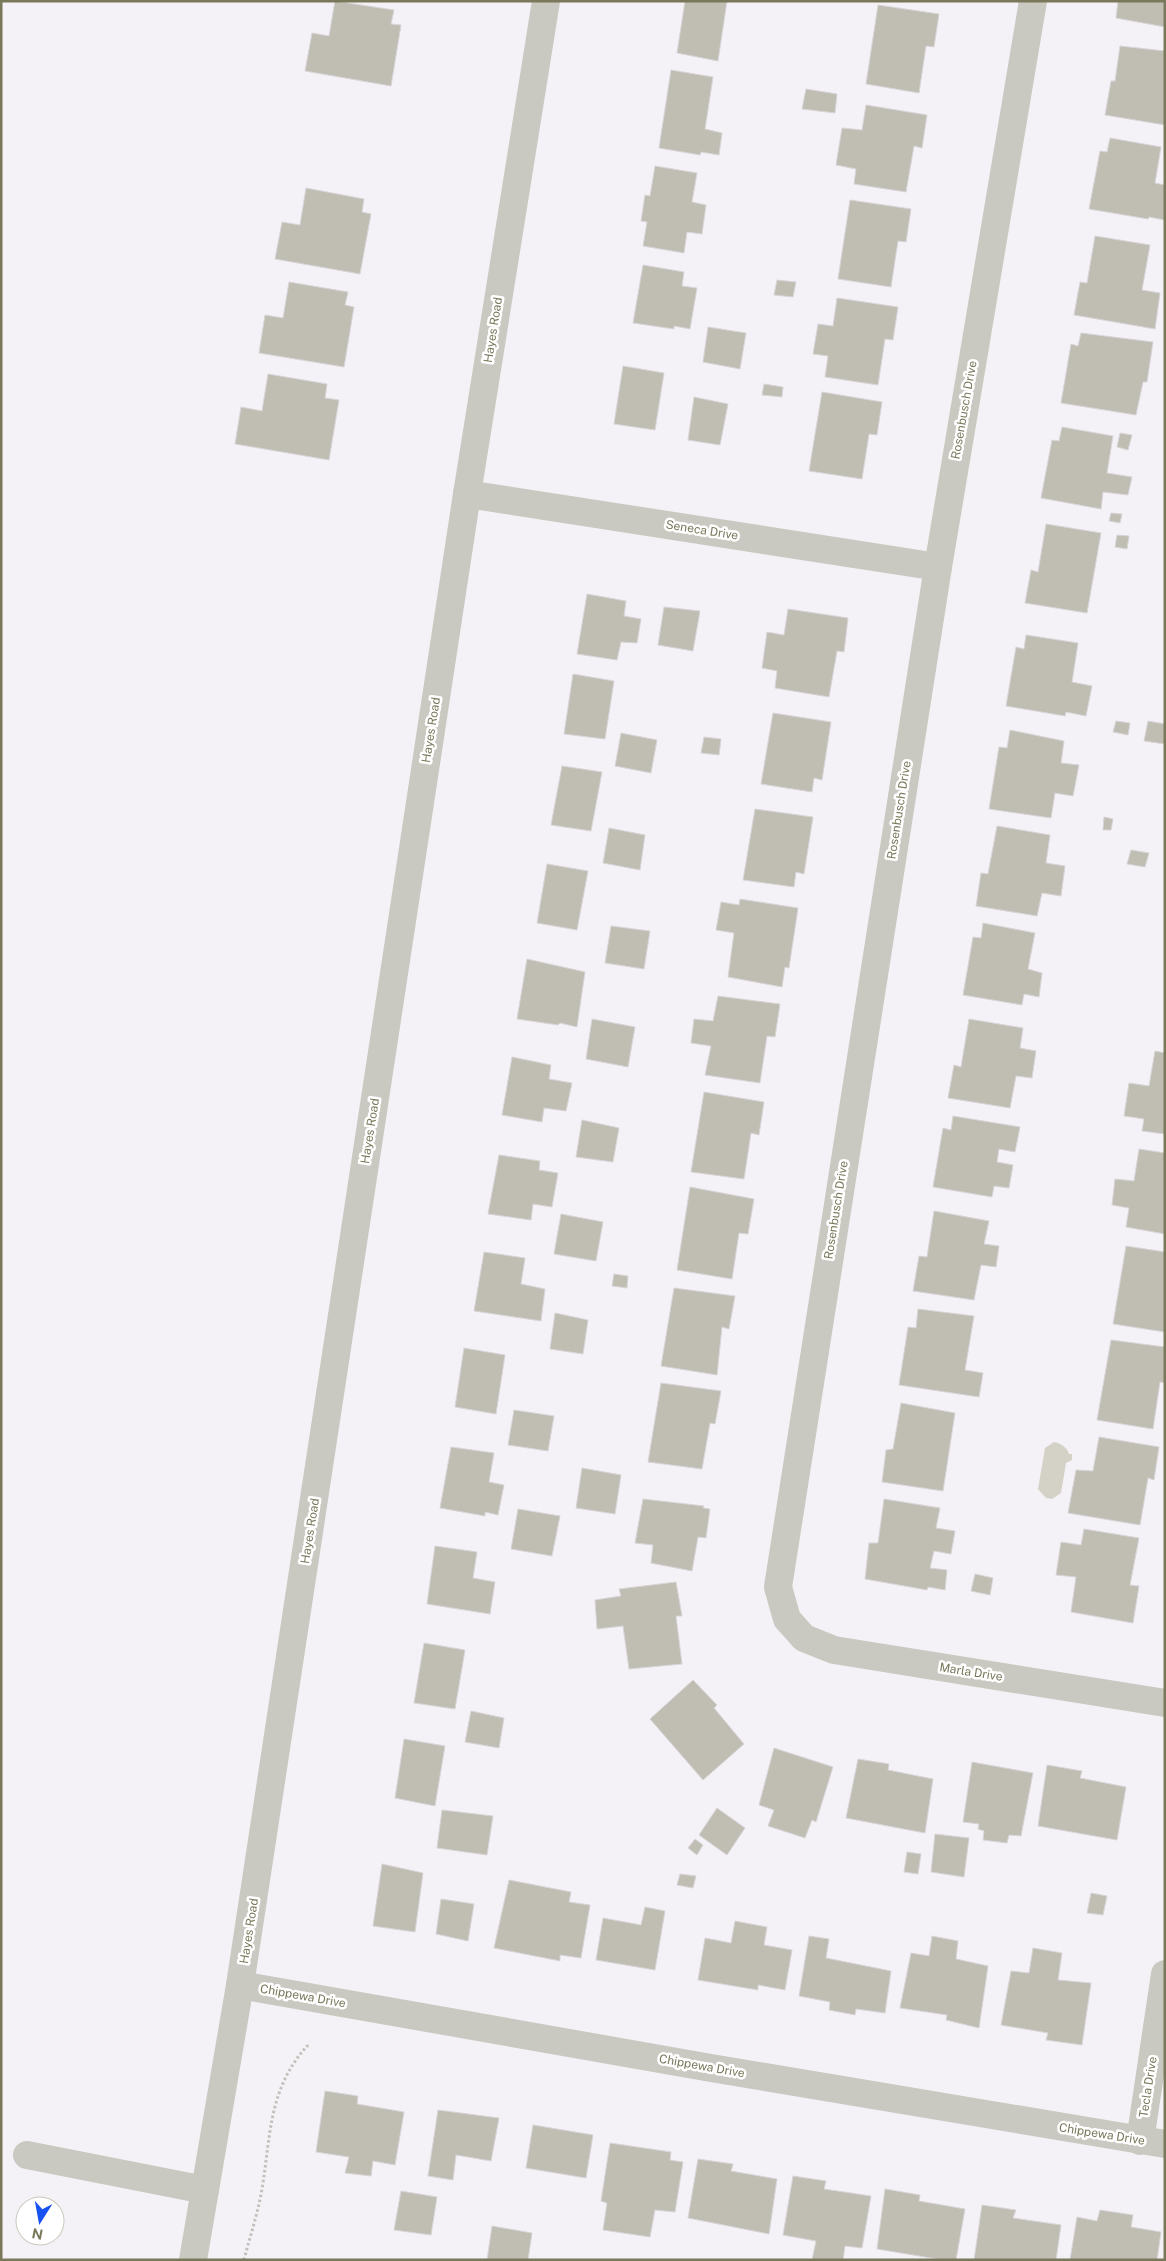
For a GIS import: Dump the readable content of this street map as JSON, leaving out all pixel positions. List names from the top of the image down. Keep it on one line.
{"streets":{"street":["Hayes Road","Rosenbusch Drive","Seneca Drive","Marla Drive","Chippewa Drive","Tecla Drive"]},"crossings":[["Hayes Road","Seneca Drive"],["Hayes Road","Chippewa Drive"],["Rosenbusch Drive","Seneca Drive"],["Rosenbusch Drive","Marla Drive"],["Chippewa Drive","Tecla Drive"]],"north":"bottom"}
